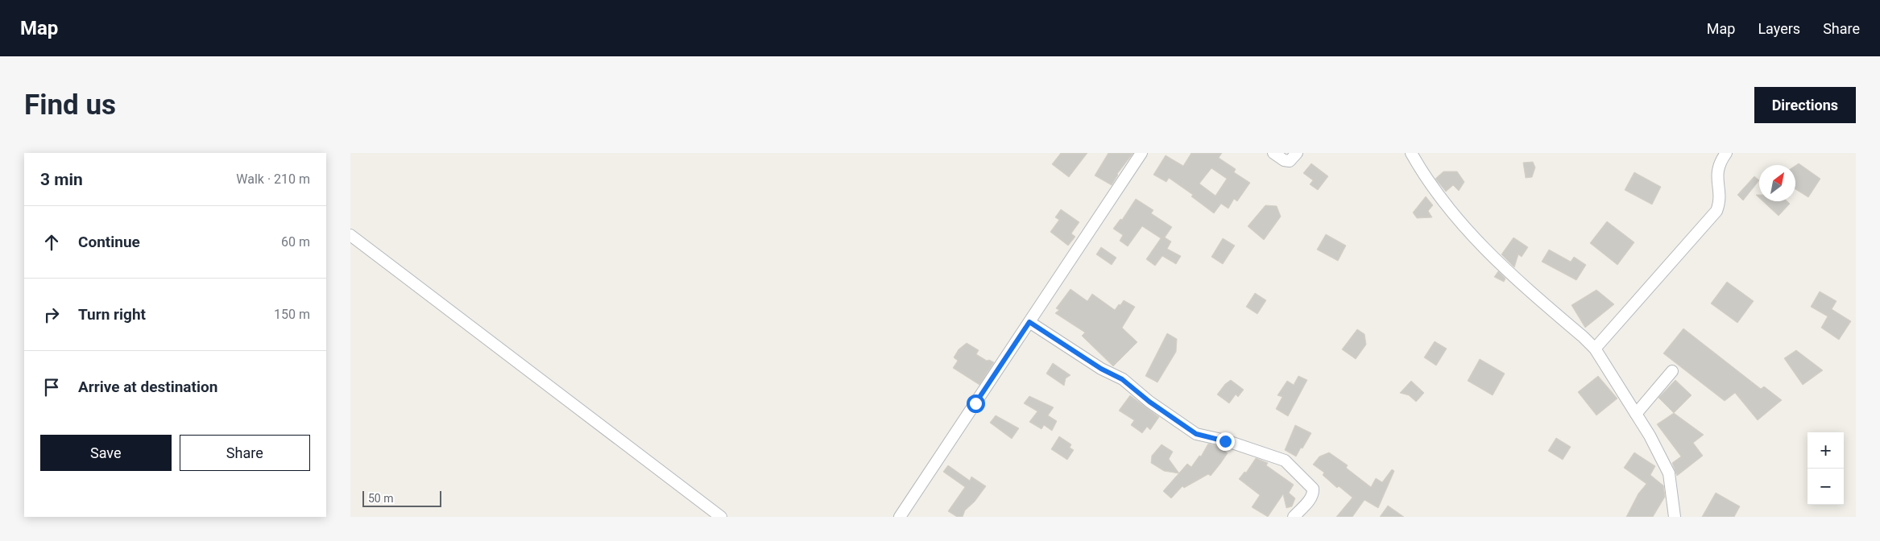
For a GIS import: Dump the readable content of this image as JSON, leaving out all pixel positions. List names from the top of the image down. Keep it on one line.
{"scale_bar":"50 m","north":"top right","page":{"header":"Map","nav":["Map","Layers","Share"],"buttons":["Directions",["Save","Share"]],"title":"Find us","heading":["3 min","Walk · 210 m"],"list":[["Continue","60 m"],["Turn right","150 m"],"Arrive at destination"],"map_buttons":["+","−"],"scale":"50 m"}}
